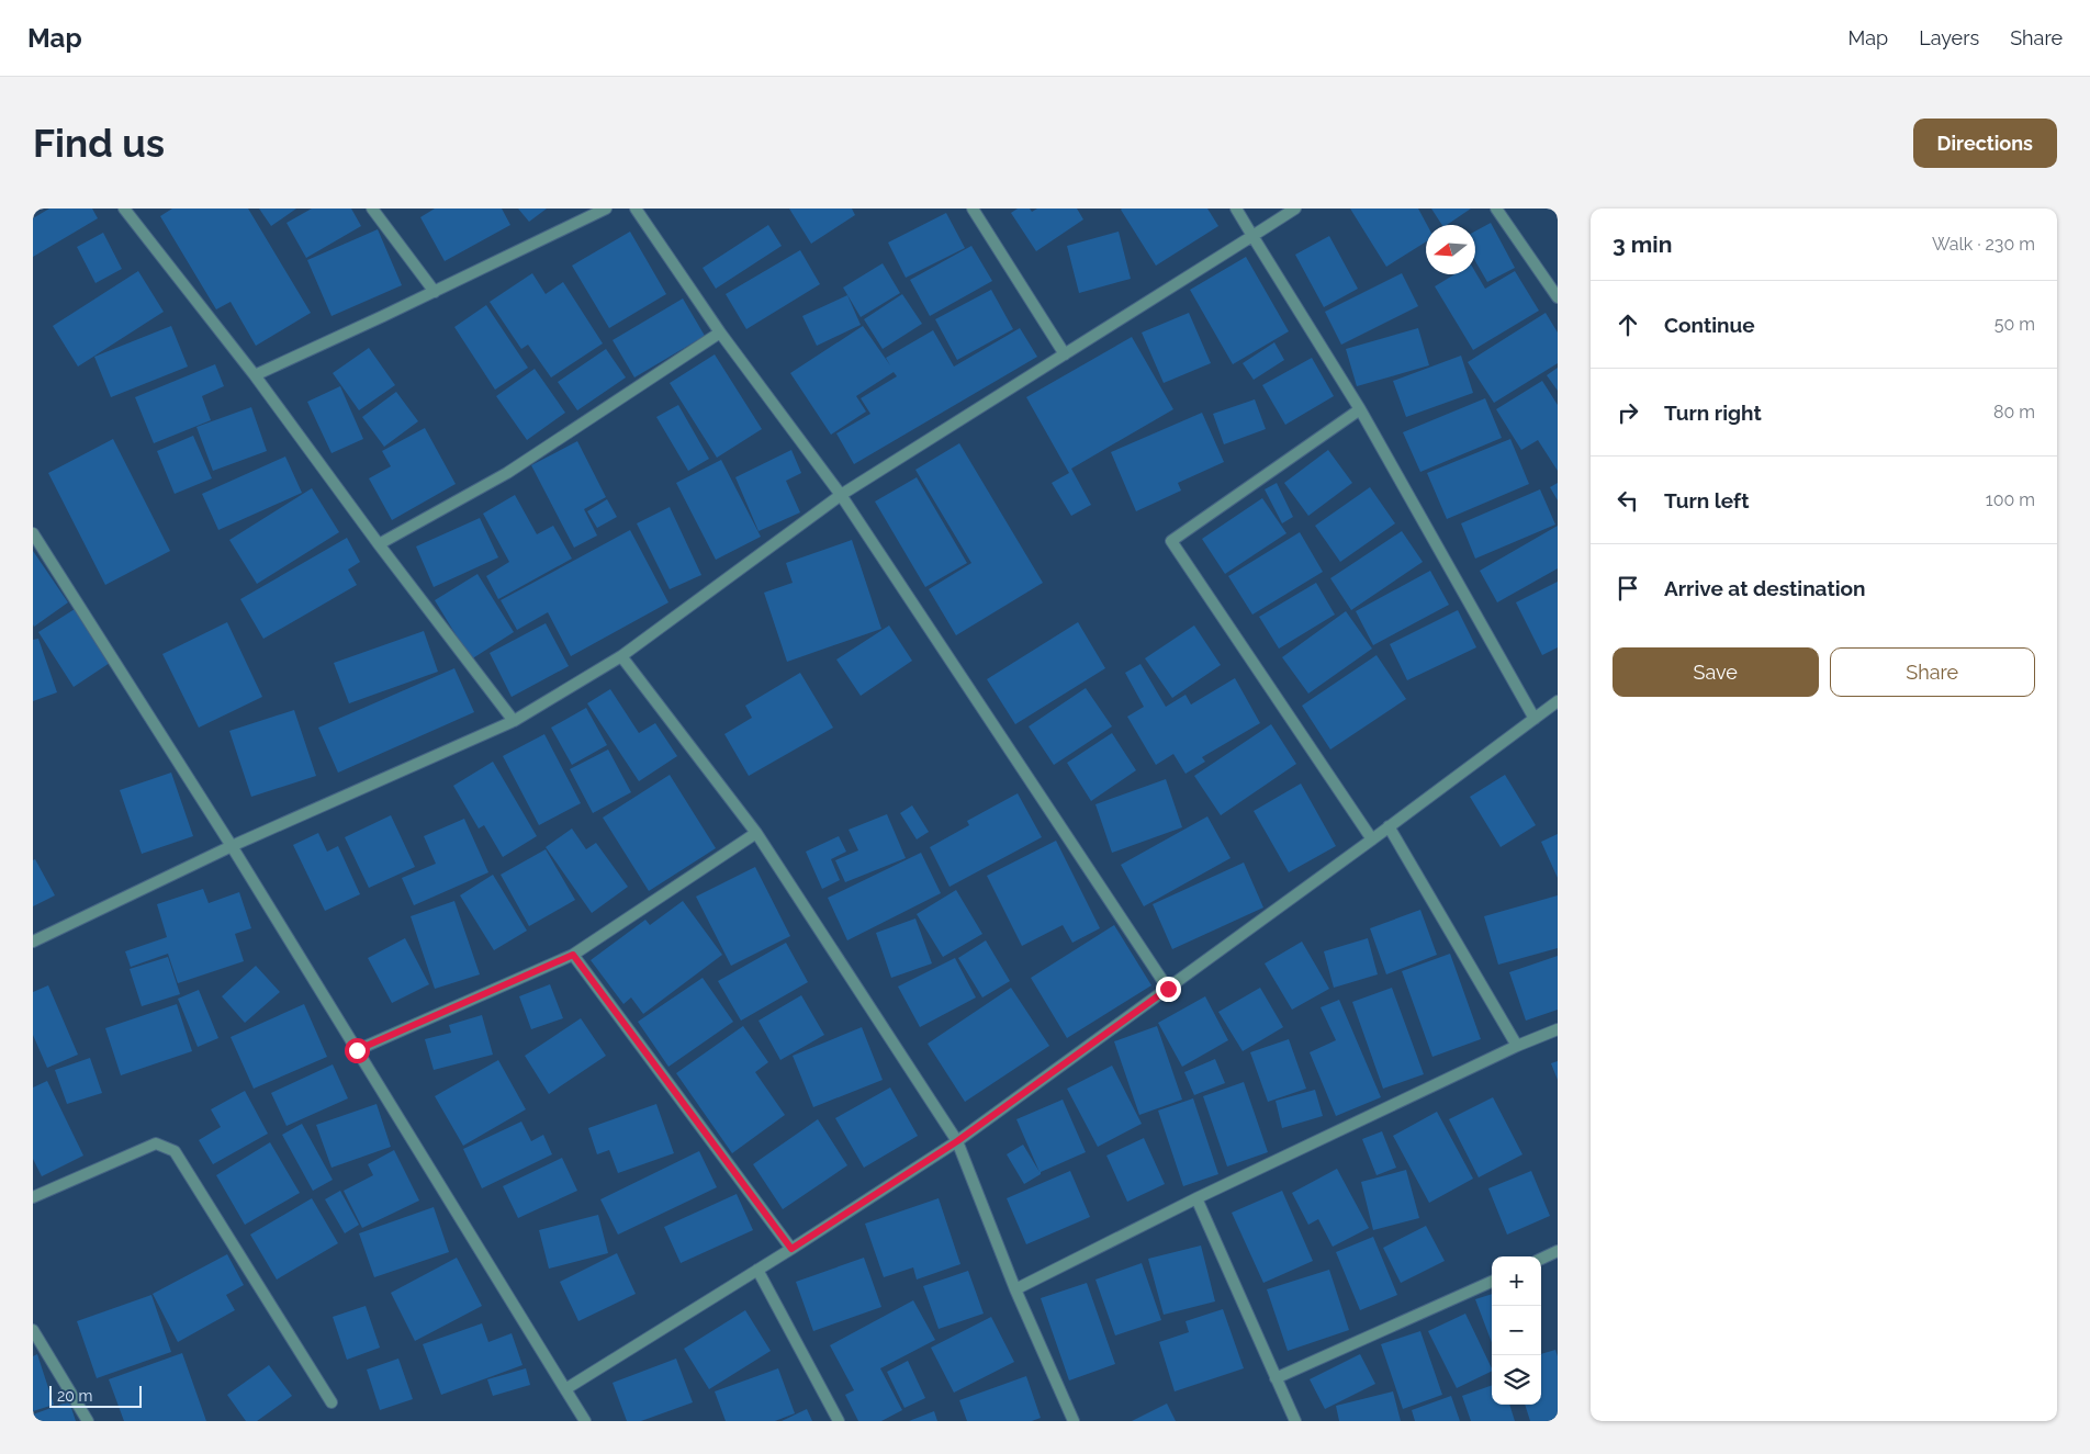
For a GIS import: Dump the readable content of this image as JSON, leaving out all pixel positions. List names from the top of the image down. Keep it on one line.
{"scale_bar":"20 m","north":"left","page":{"header":"Map","nav":["Map","Layers","Share"],"buttons":["Directions",["Save","Share"]],"title":"Find us","heading":["3 min","Walk · 230 m"],"list":[["Continue","50 m"],["Turn right","80 m"],["Turn left","100 m"],"Arrive at destination"],"map_buttons":["+","−"],"scale":"20 m"}}
